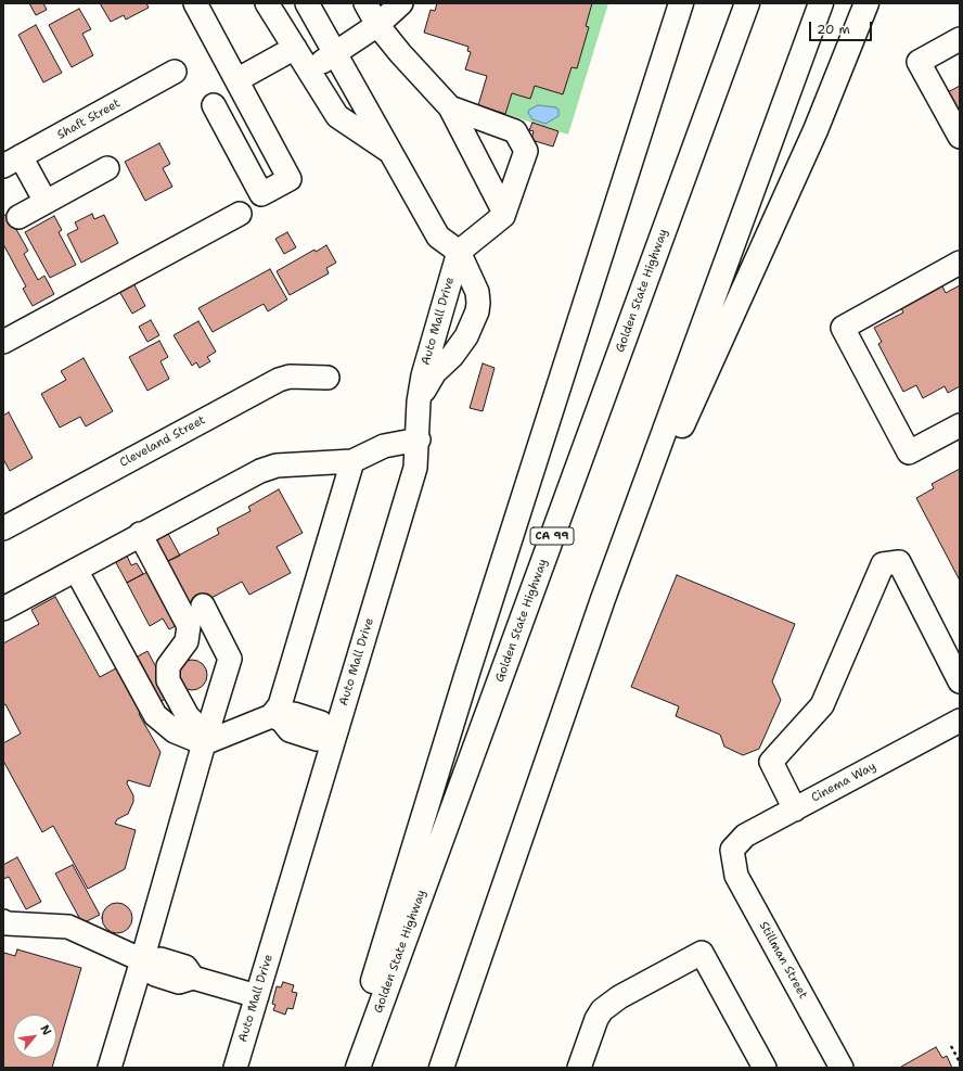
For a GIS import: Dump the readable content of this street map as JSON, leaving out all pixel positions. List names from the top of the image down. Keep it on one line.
{"streets":{"highway":["Golden State Highway","CA 99"],"street":["Shaft Street","Auto Mall Drive","Cleveland Street","Cinema Way","Stillman Street"]},"crossings":[["Cinema Way","Stillman Street"]],"scale_bar":"20 m","north":"top right"}
